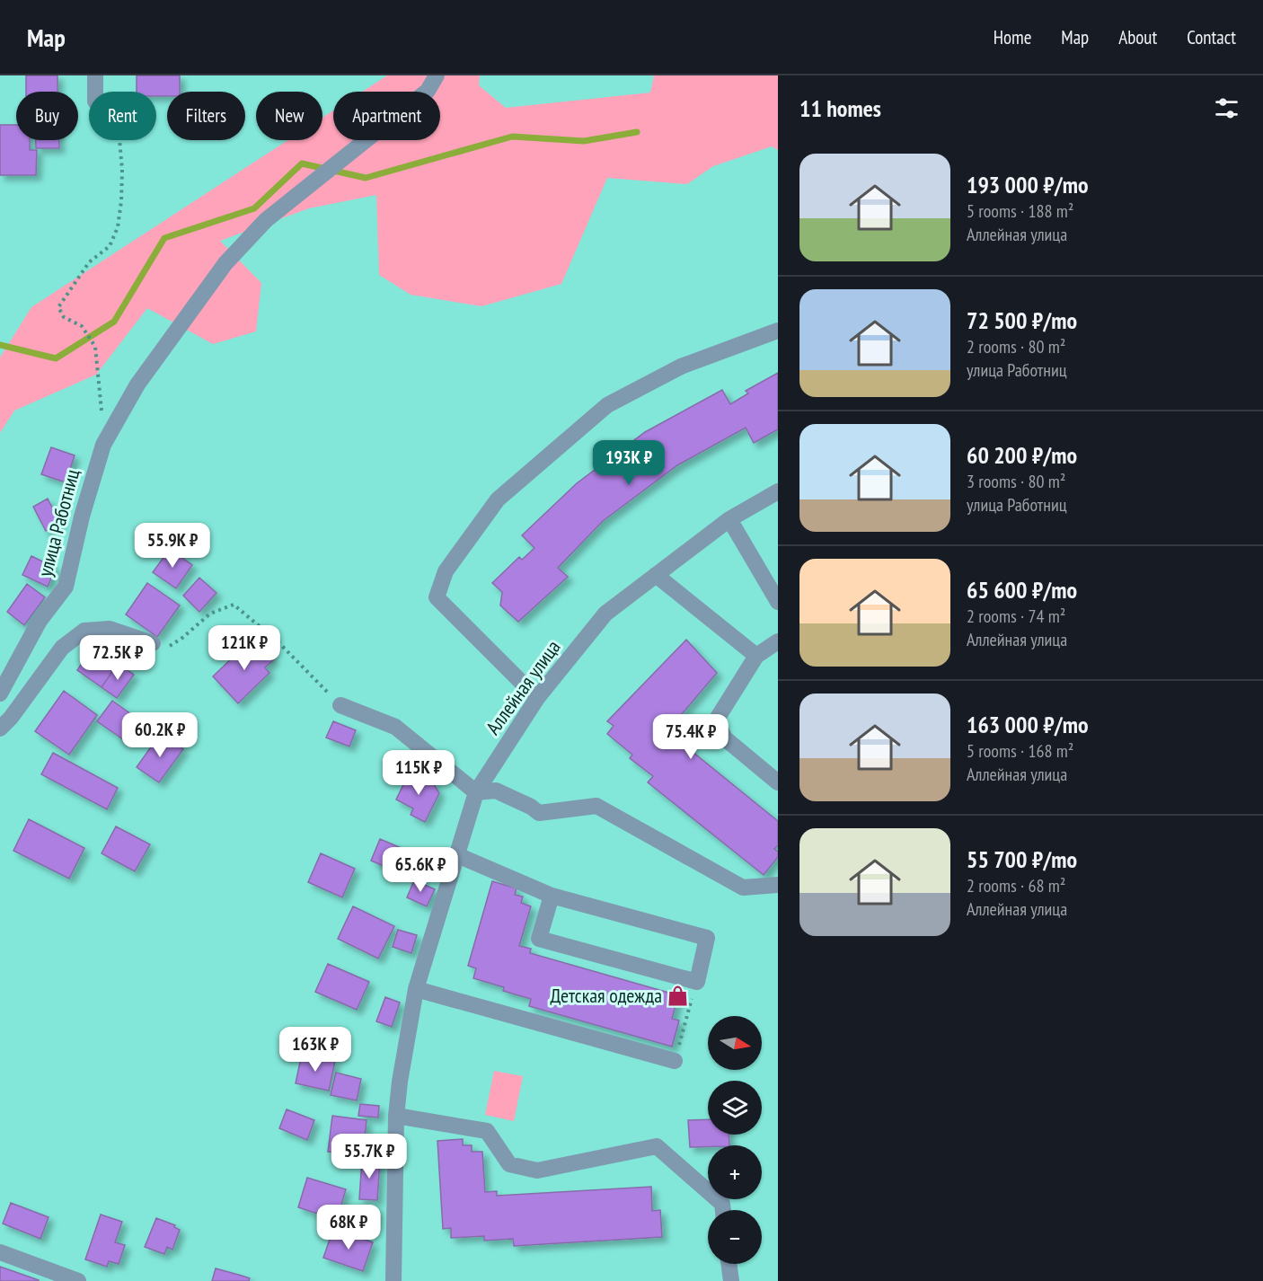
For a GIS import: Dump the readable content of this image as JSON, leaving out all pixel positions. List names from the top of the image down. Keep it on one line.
{"streets":{"street":["улица Работниц","Аллейная улица"]},"places":{"shop":["Детская одежда"]},"north":"right","page":{"header":"Map","nav":["Home","Map","About","Contact"],"heading":"11 homes","chip":["Buy","Rent","Filters","New","Apartment"],"list":[{"name":"193 000 ₽/mo","note":"5 rooms · 188 m² · Аллейная улица"},{"name":"72 500 ₽/mo","note":"2 rooms · 80 m² · улица Работниц"},{"name":"60 200 ₽/mo","note":"3 rooms · 80 m² · улица Работниц"},{"name":"65 600 ₽/mo","note":"2 rooms · 74 m² · Аллейная улица"},{"name":"163 000 ₽/mo","note":"5 rooms · 168 m² · Аллейная улица"},{"name":"55 700 ₽/mo","note":"2 rooms · 68 m² · Аллейная улица"}],"price":["193K ₽","55.9K ₽","121K ₽","72.5K ₽","60.2K ₽","75.4K ₽","115K ₽","65.6K ₽","163K ₽","55.7K ₽","68K ₽"],"map_buttons":["+","−"]}}
